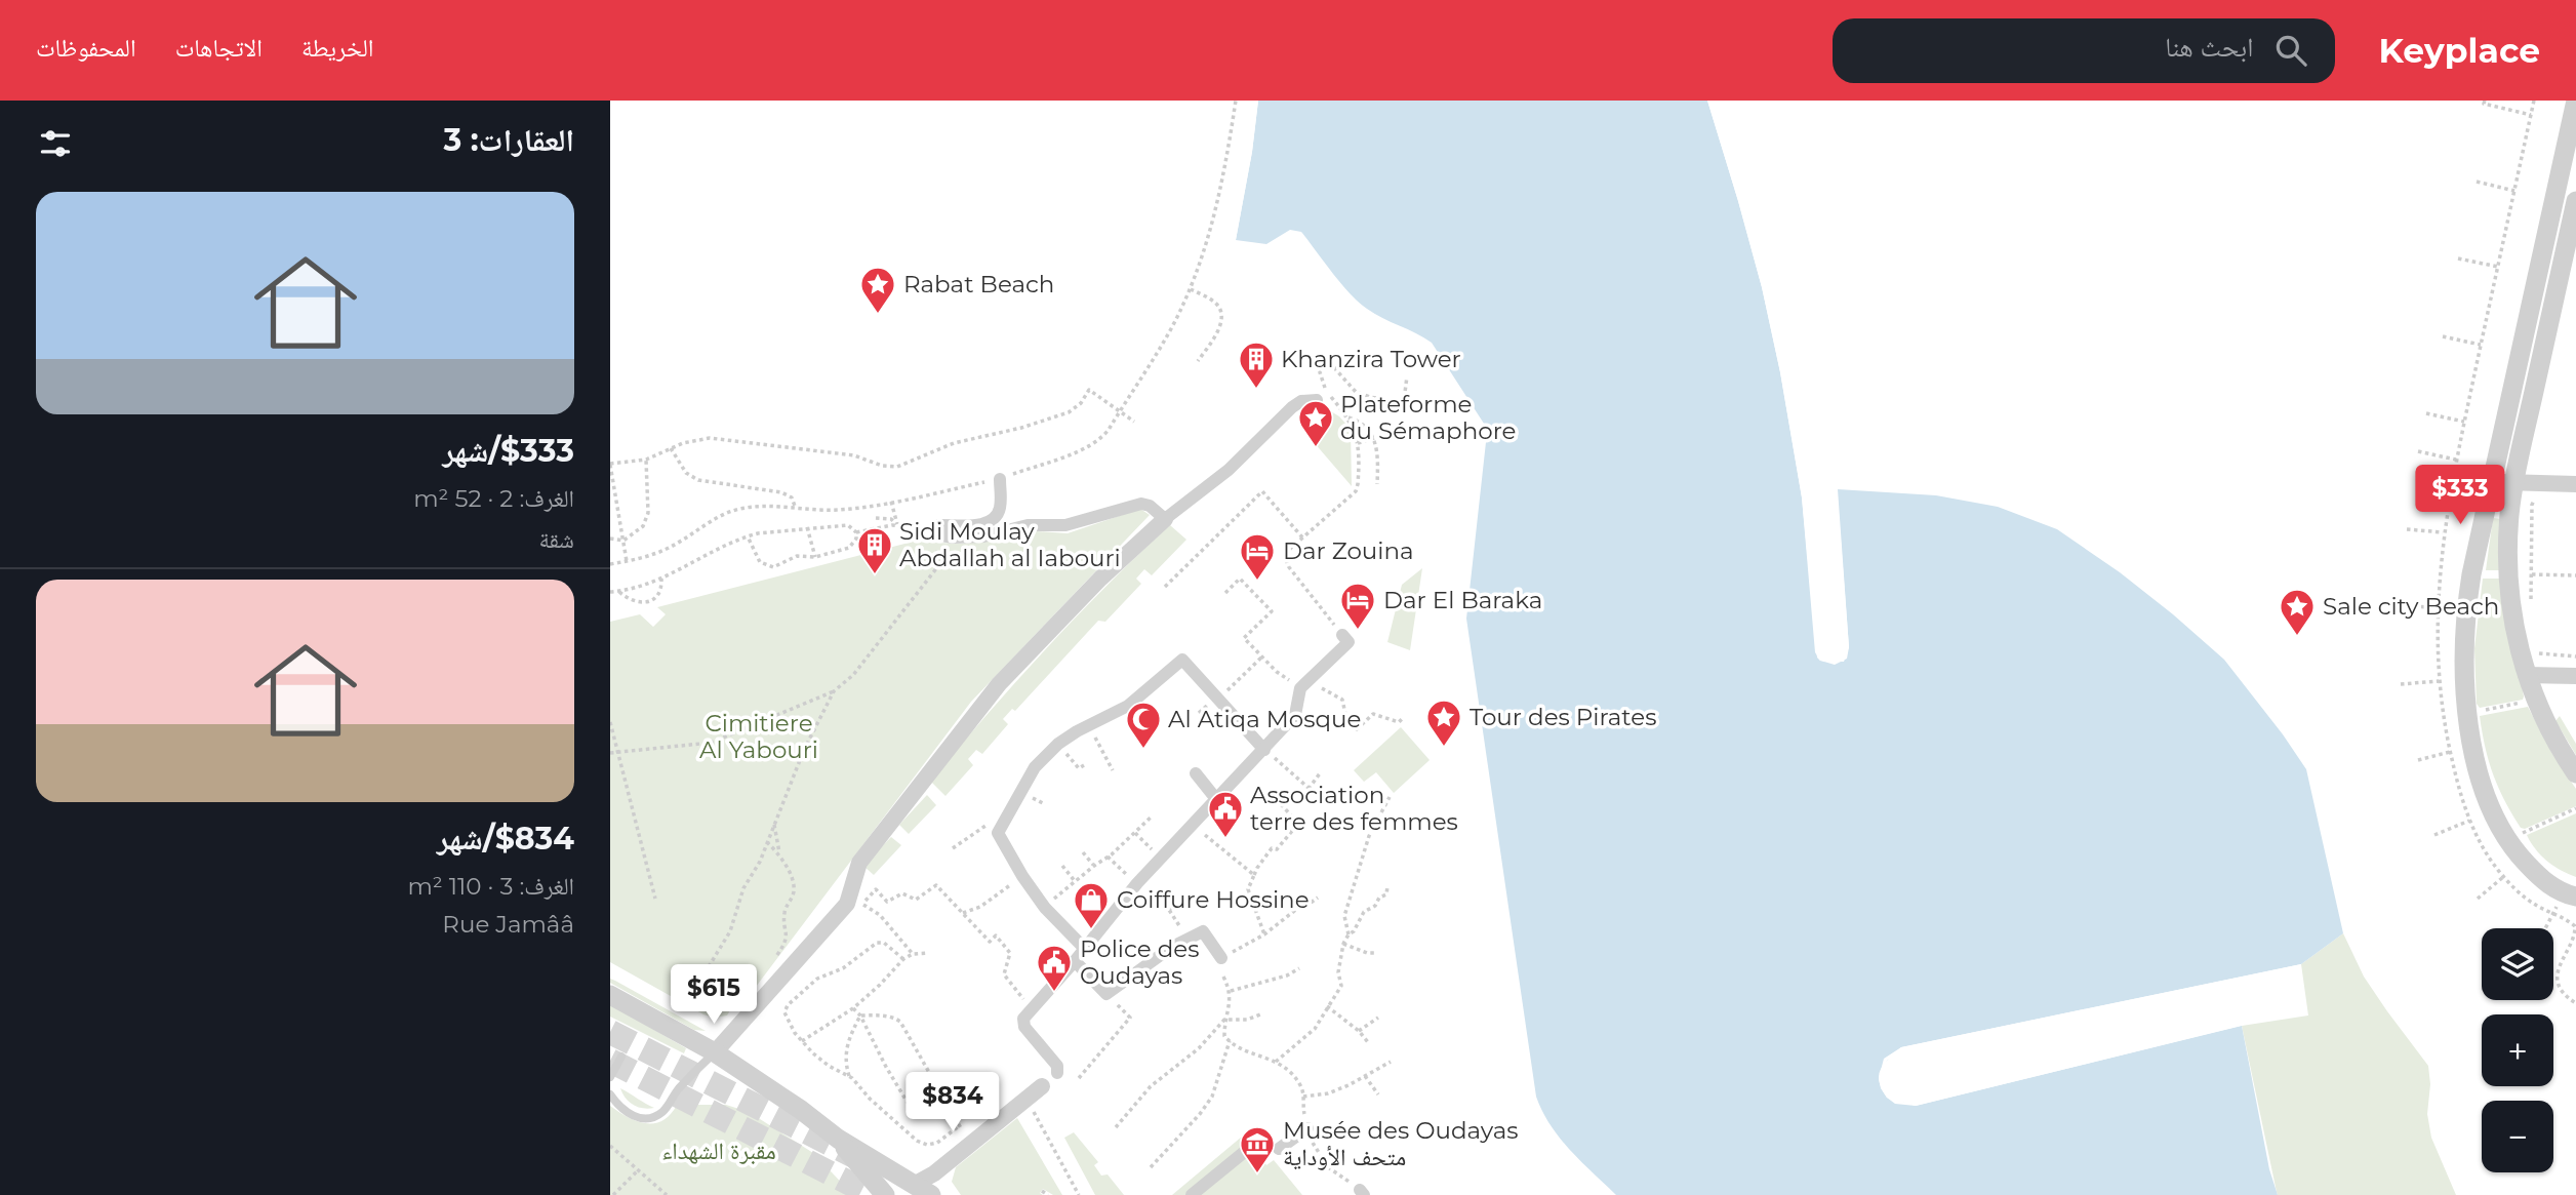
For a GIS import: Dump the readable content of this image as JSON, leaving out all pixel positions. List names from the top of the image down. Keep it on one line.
{"parks":["Cimitiere Al Yabouri","مقبرة الشهداء"],"places":{"place":["Rabat Beach","Plateforme du Sémaphore","Sale city Beach","Tour des Pirates"],"building":["Khanzira Tower","Sidi Moulay Abdallah al Iabouri"],"hotel":["Dar Zouina","Dar El Baraka"],"mosque":["Al Atiqa Mosque"],"public building":["Association terre des femmes","Police des Oudayas"],"shop":["Coiffure Hossine"],"museum":["Musée des Oudayas متحف الأوداية"]},"page":{"header":"Keyplace","search":"ابحث هنا","nav":["الخريطة","الاتجاهات","المحفوظات"],"heading":"العقارات: 3","list":[{"name":"$333/شهر","note":"الغرف: 2 · 52 m² · شقة"},{"name":"$834/شهر","note":"الغرف: 3 · 110 m² · Rue Jamââ"}],"price":["$333","$615","$834"],"map_buttons":["+","−"]}}
